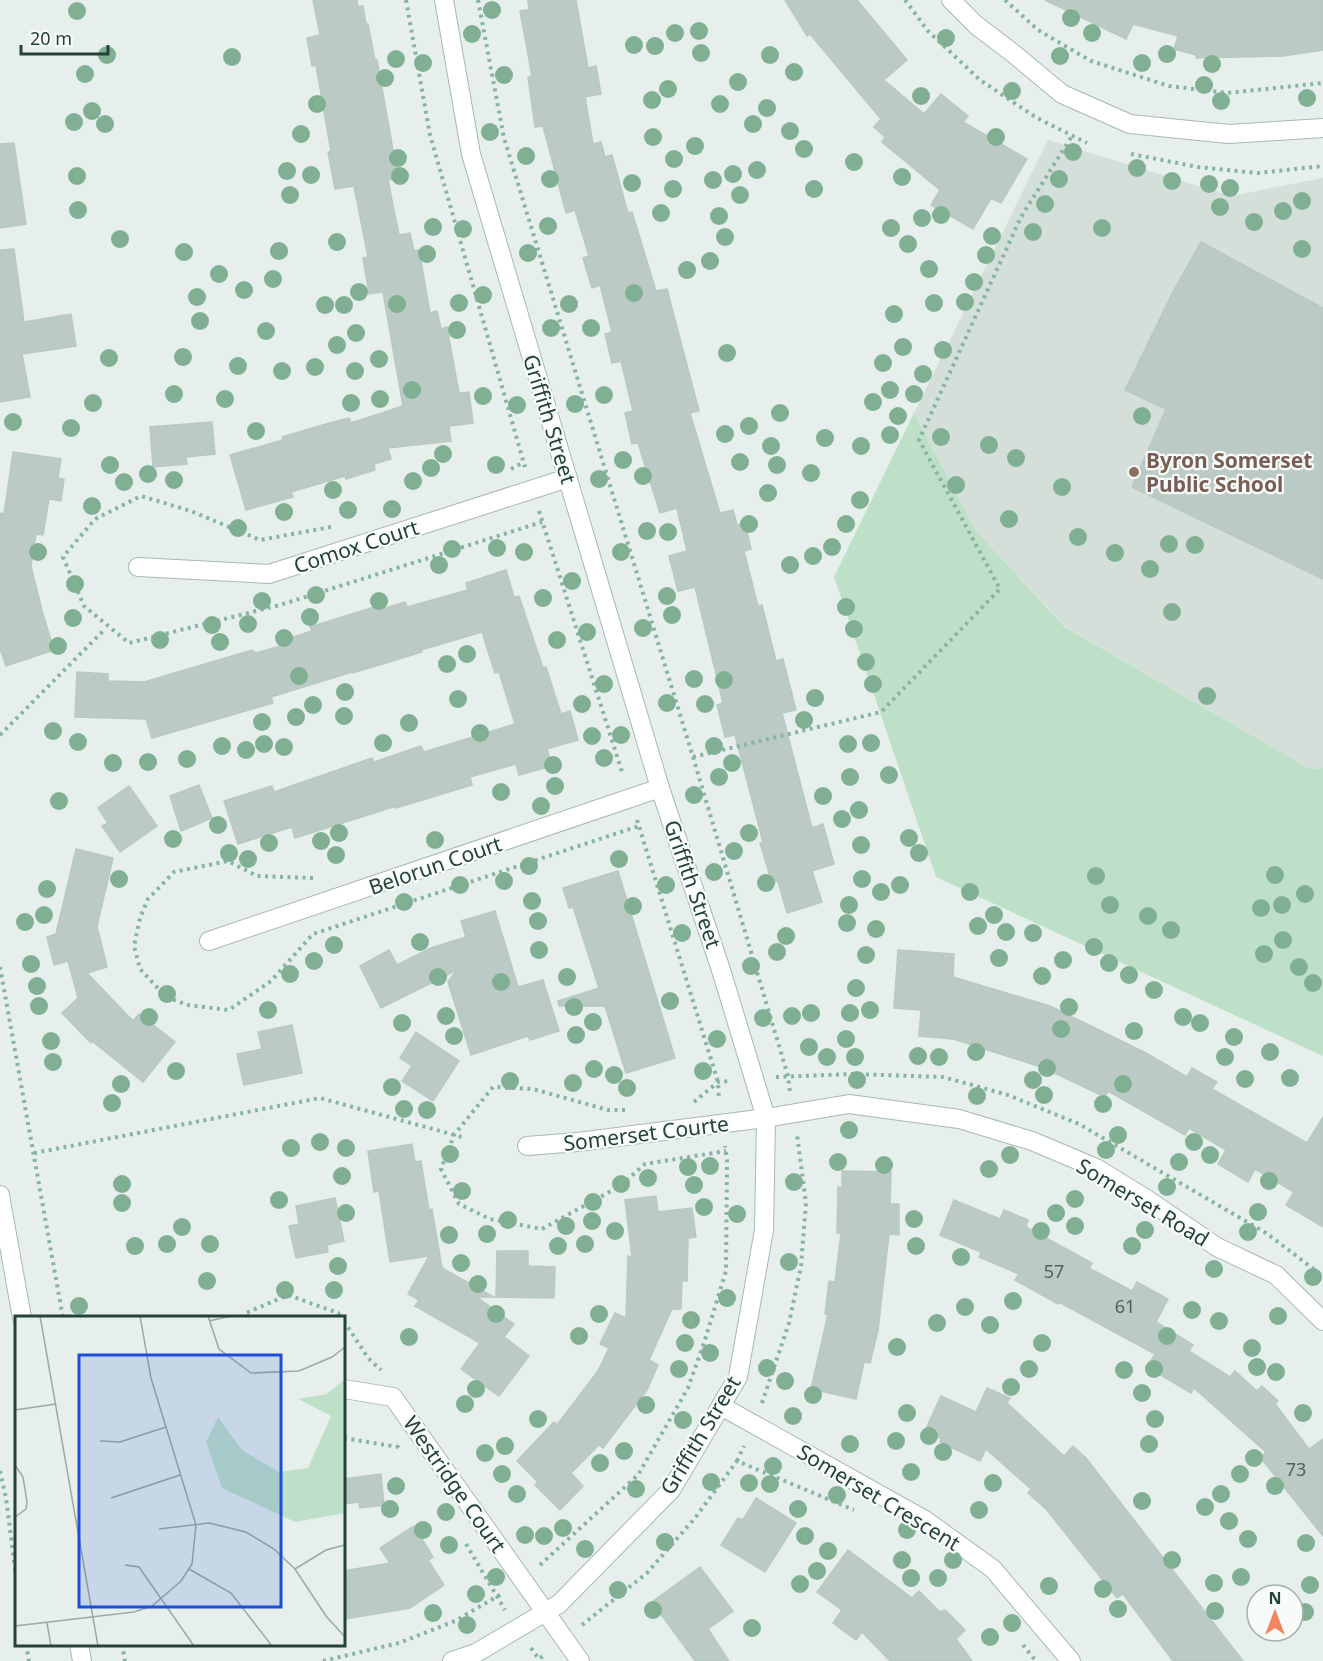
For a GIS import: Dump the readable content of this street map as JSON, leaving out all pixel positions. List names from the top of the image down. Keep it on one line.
{"streets":{"street":["Griffith Street","Comox Court","Belorun Court","Somerset Courte","Somerset Road","Westridge Court","Somerset Crescent"]},"crossings":[["Griffith Street","Comox Court"],["Griffith Street","Belorun Court"],["Griffith Street","Somerset Courte"],["Griffith Street","Somerset Road"],["Griffith Street","Westridge Court"],["Griffith Street","Somerset Crescent"],["Somerset Courte","Somerset Road"]],"places":["Byron Somerset Public School"],"house_numbers":["57","61","73"],"scale_bar":"20 m","north":"top"}
